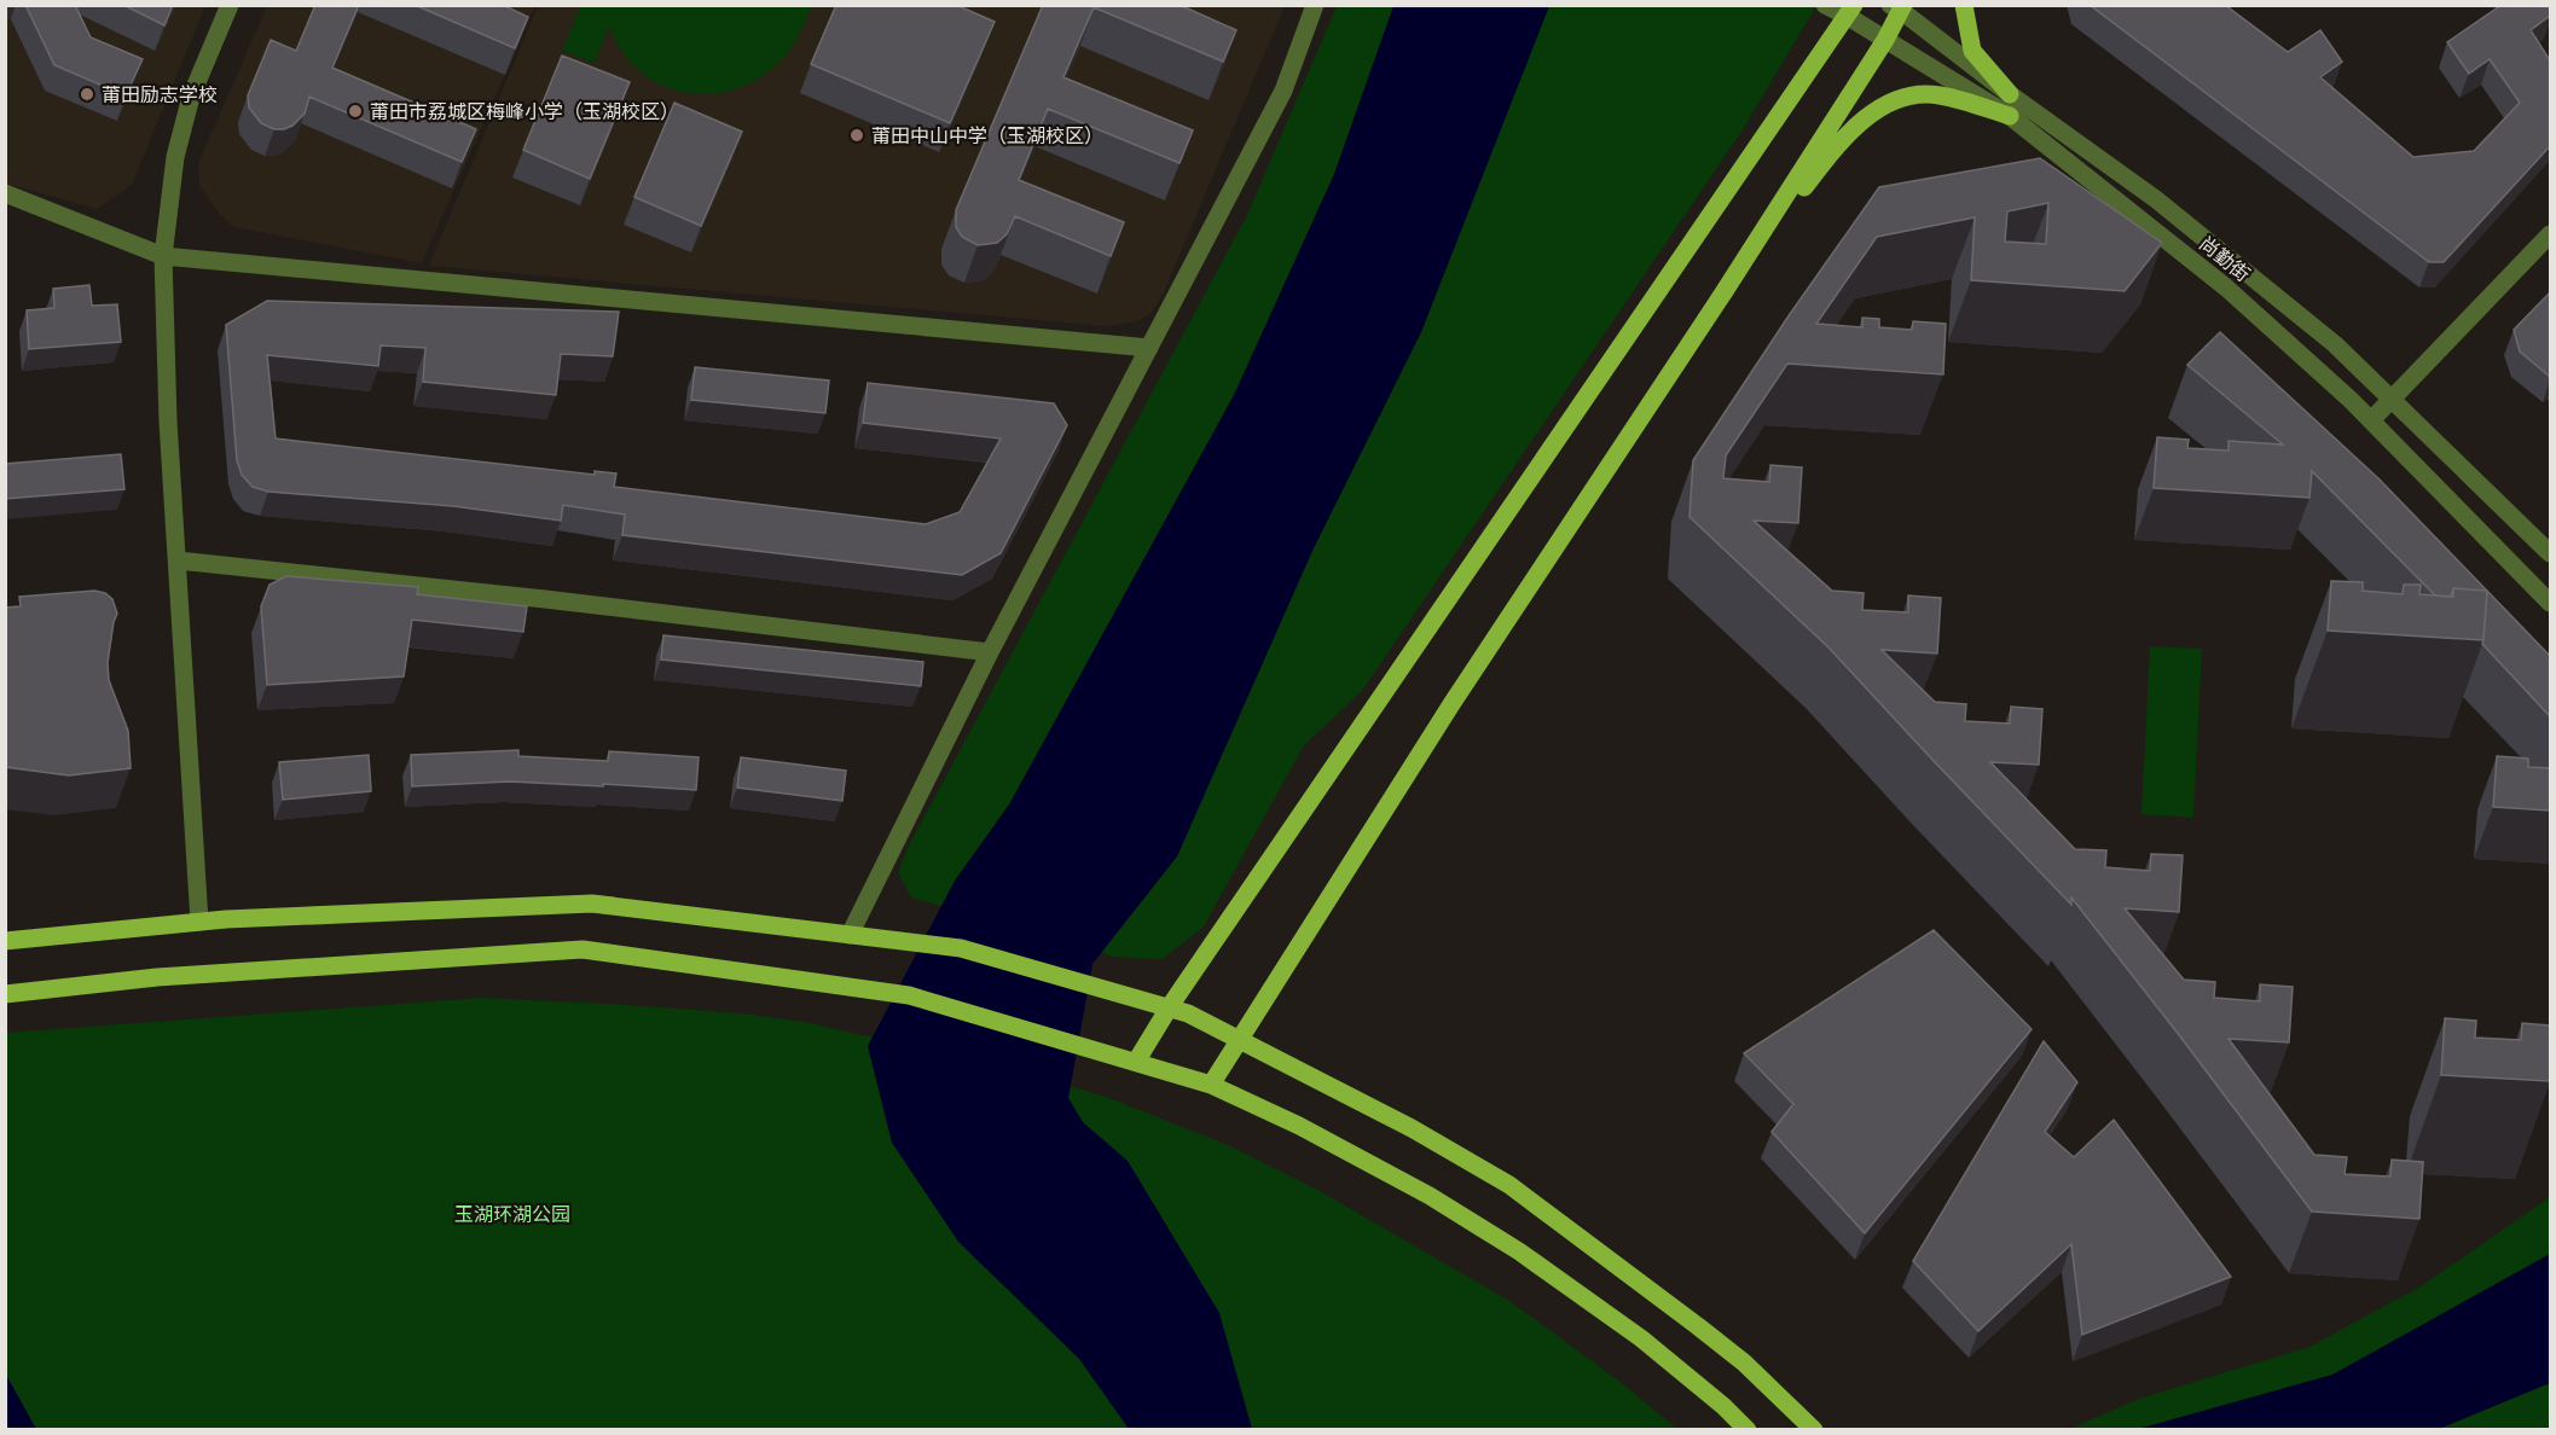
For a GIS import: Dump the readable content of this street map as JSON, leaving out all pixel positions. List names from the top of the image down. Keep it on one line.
{"streets":{"street":["尚勤街"]},"parks":["玉湖环湖公园"],"places":["莆田励志学校","莆田市荔城区梅峰小学（玉湖校区）","莆田中山中学（玉湖校区）"]}
